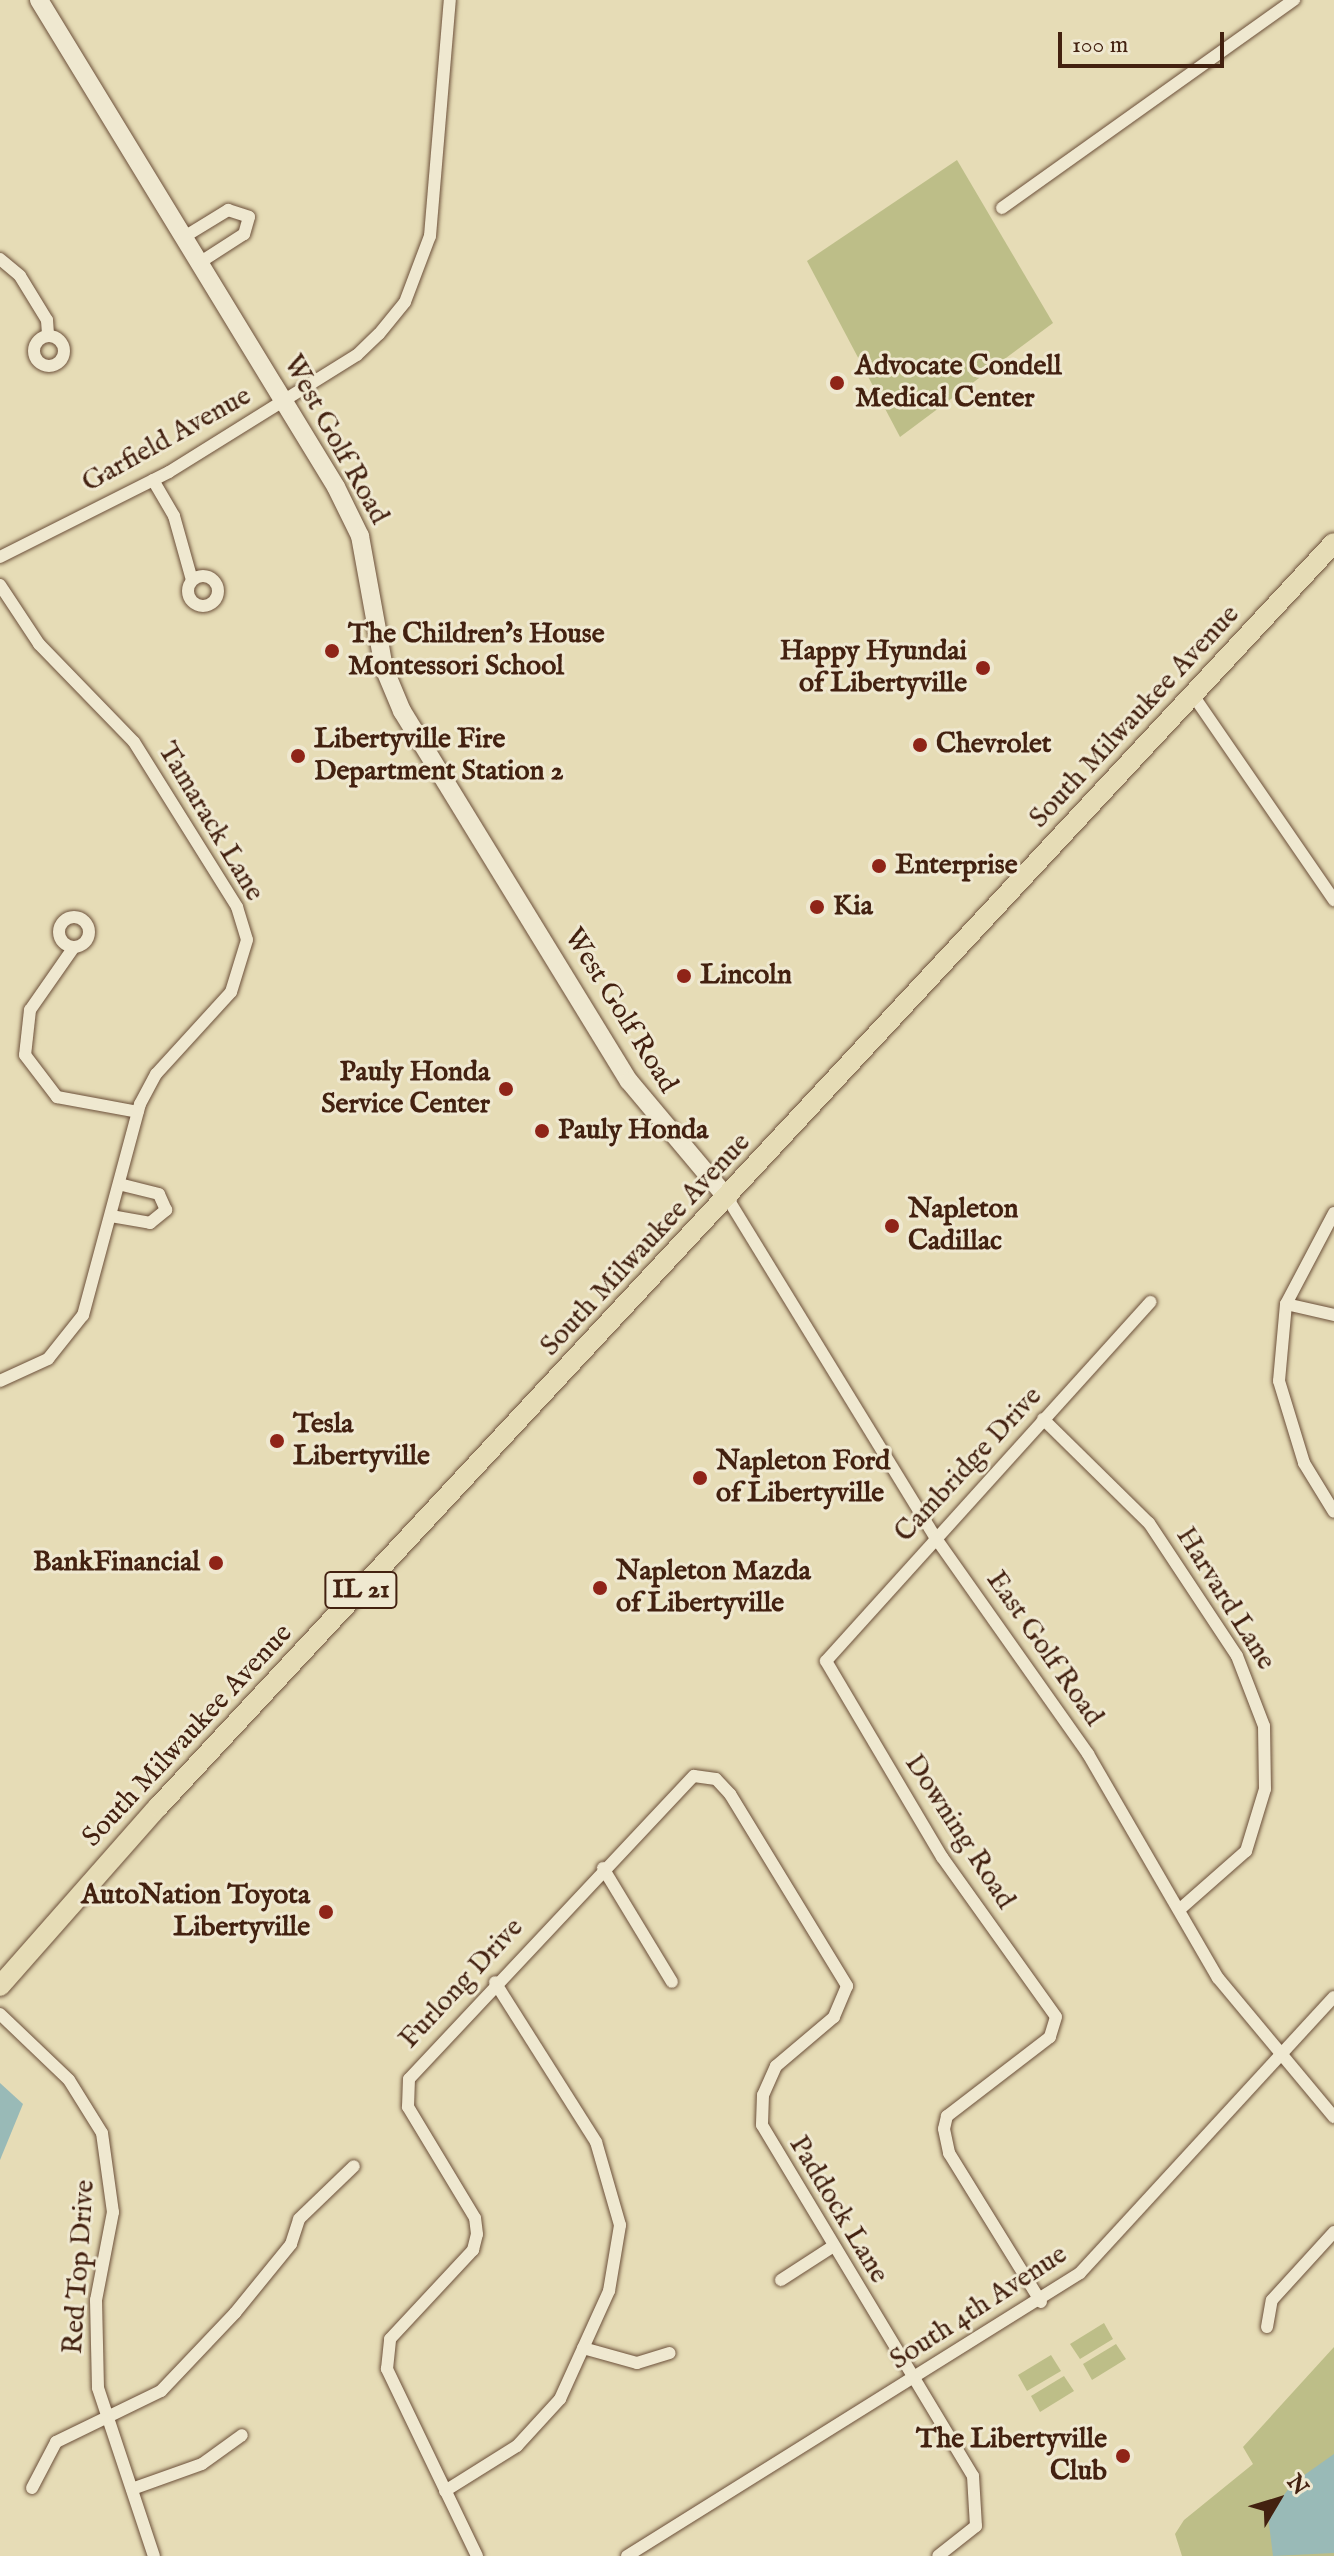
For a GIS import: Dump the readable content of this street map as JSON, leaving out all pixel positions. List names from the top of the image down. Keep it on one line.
{"streets":{"main road":["South Milwaukee Avenue","IL 21"],"street":["Garfield Avenue","West Golf Road","Tamarack Lane","Cambridge Drive","Harvard Lane","East Golf Road","Downing Road","Furlong Drive","Paddock Lane","Red Top Drive","South 4th Avenue"]},"crossings":[["Garfield Avenue","West Golf Road"],["West Golf Road","South Milwaukee Avenue"],["West Golf Road","East Golf Road"],["South Milwaukee Avenue","East Golf Road"],["Cambridge Drive","Harvard Lane"],["Cambridge Drive","East Golf Road"],["Cambridge Drive","Downing Road"],["Harvard Lane","East Golf Road"],["East Golf Road","South 4th Avenue"],["Furlong Drive","Paddock Lane"],["Paddock Lane","South 4th Avenue"]],"places":["Advocate Condell Medical Center","The Children's House Montessori School","Happy Hyundai of Libertyville","Chevrolet","Libertyville Fire Department Station 2","Enterprise","Kia","Lincoln","Pauly Honda Service Center","Pauly Honda","Napleton Cadillac","Tesla Libertyville","Napleton Ford of Libertyville","BankFinancial","Napleton Mazda of Libertyville","AutoNation Toyota Libertyville","The Libertyville Club"],"scale_bar":"100 m","north":"top right"}
